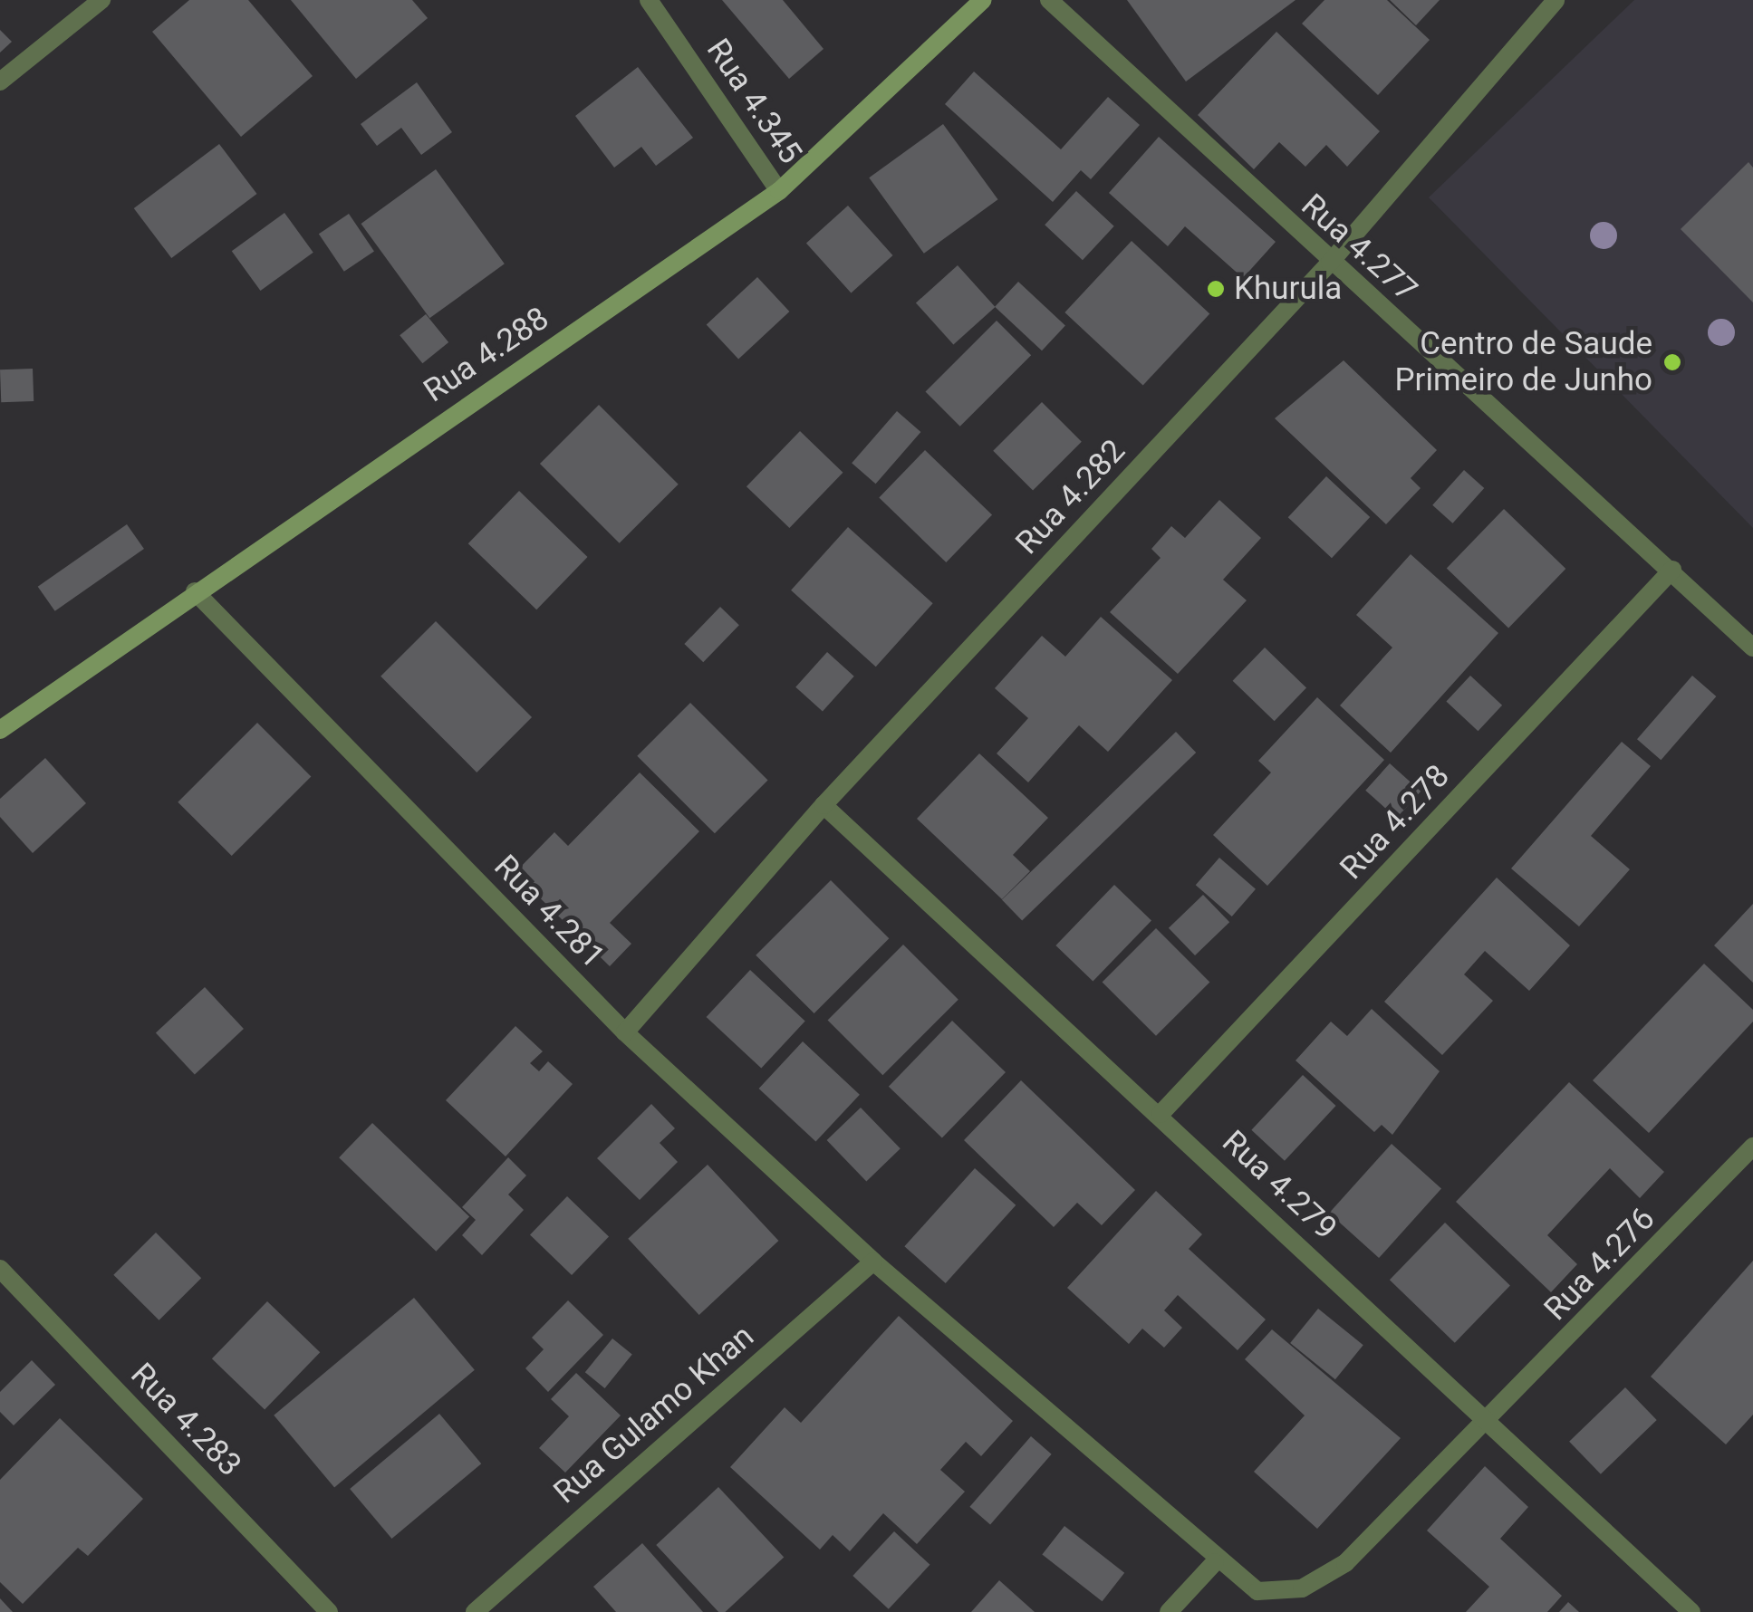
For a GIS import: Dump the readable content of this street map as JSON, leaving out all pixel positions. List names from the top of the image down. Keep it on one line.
{"streets":{"street":["Rua 4.345","Rua 4.277","Rua 4.288","Rua 4.282","Rua 4.278","Rua 4.281","Rua 4.279","Rua 4.276","Rua Gulamo Khan","Rua 4.283"]},"crossings":[["Rua 4.345","Rua 4.288"],["Rua 4.277","Rua 4.282"],["Rua 4.277","Rua 4.278"],["Rua 4.288","Rua 4.281"],["Rua 4.282","Rua 4.281"],["Rua 4.282","Rua 4.279"],["Rua 4.278","Rua 4.279"],["Rua 4.281","Rua 4.276"],["Rua 4.281","Rua Gulamo Khan"],["Rua 4.279","Rua 4.276"]],"places":["Khurula","Centro de Saude Primeiro de Junho"]}
